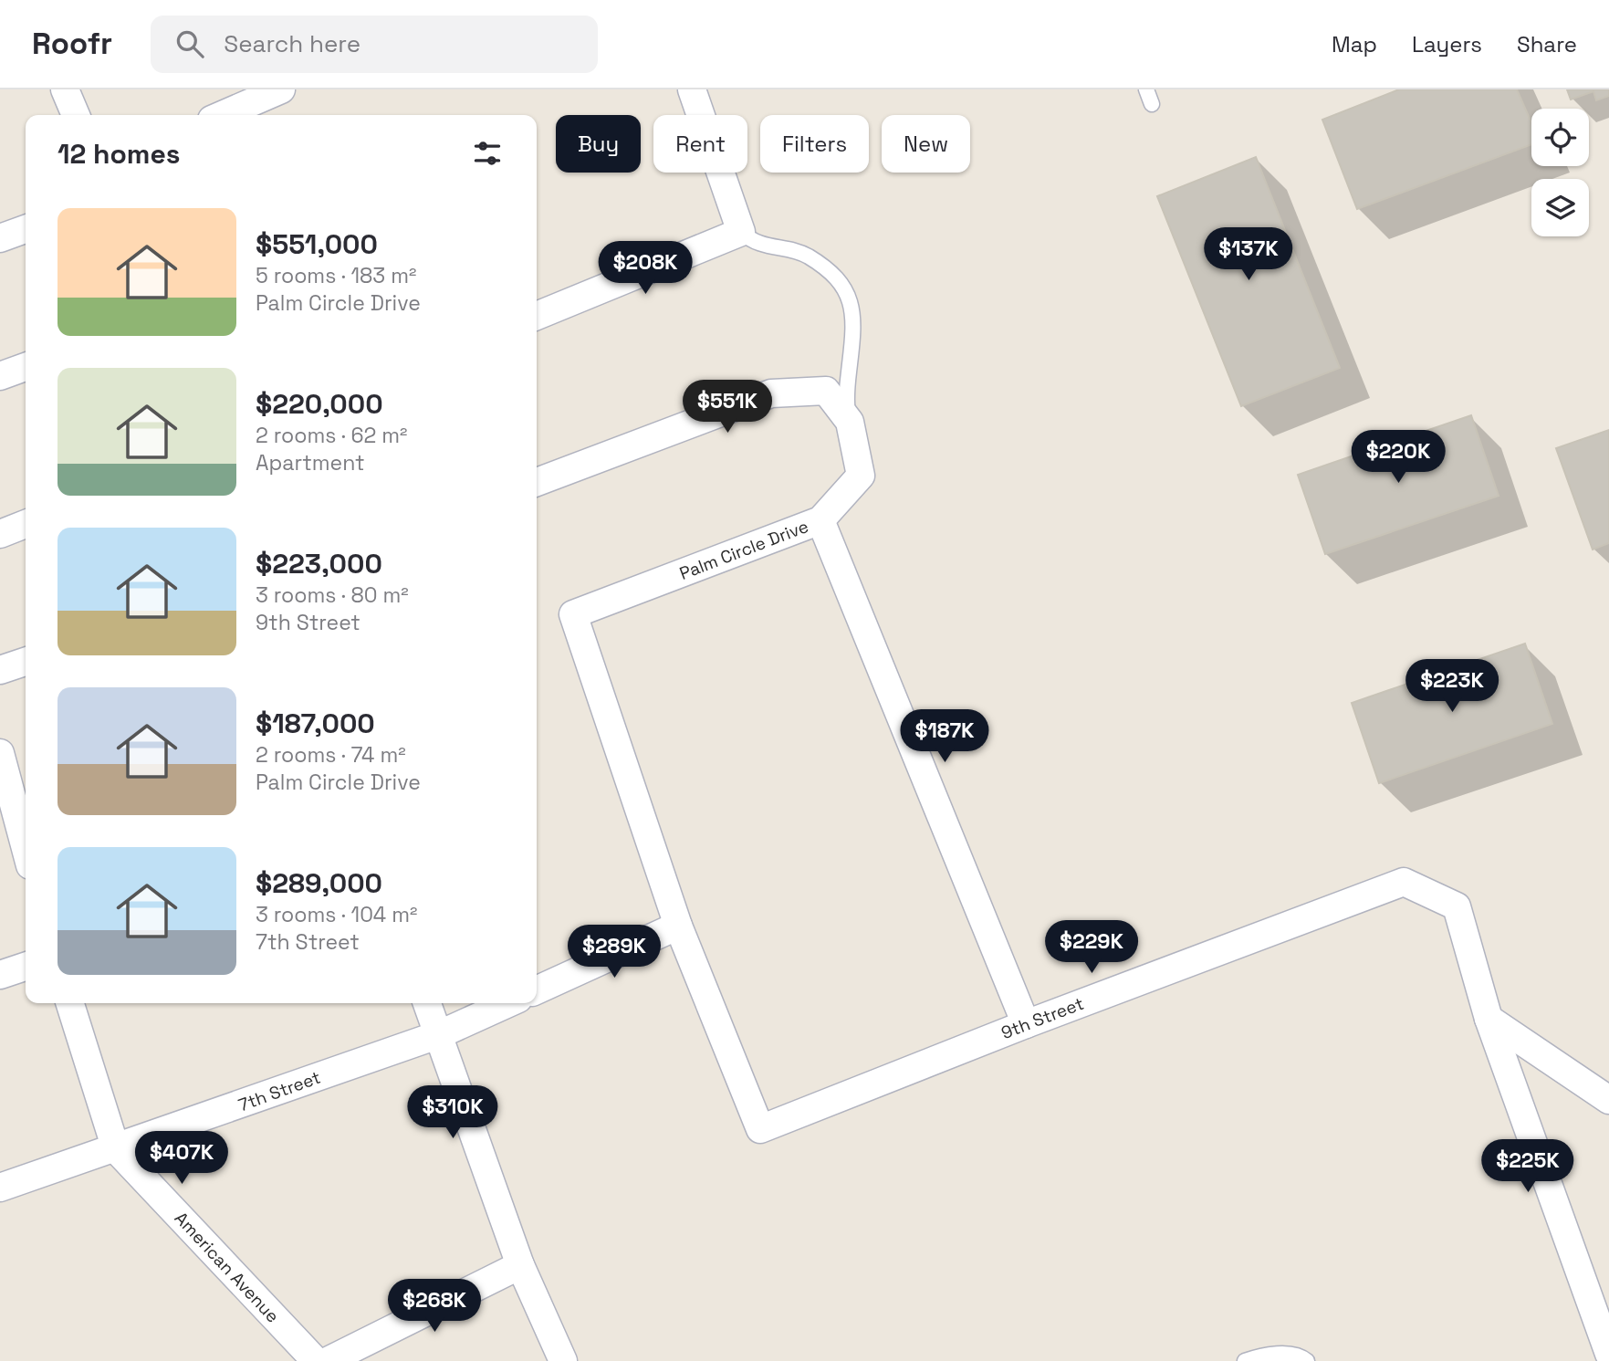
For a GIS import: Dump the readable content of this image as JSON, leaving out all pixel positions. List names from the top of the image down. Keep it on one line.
{"streets":{"street":["Palm Circle Drive","9th Street","7th Street","American Avenue"]},"crossings":[["Palm Circle Drive","9th Street"],["7th Street","American Avenue"]],"page":{"header":"Roofr","search":"Search here","nav":["Map","Layers","Share"],"chip":["Buy","Rent","Filters","New"],"heading":"12 homes","list":[{"name":"$551,000","note":"5 rooms · 183 m² · Palm Circle Drive"},{"name":"$220,000","note":"2 rooms · 62 m² · Apartment"},{"name":"$223,000","note":"3 rooms · 80 m² · 9th Street"},{"name":"$187,000","note":"2 rooms · 74 m² · Palm Circle Drive"},{"name":"$289,000","note":"3 rooms · 104 m² · 7th Street"}],"price":["$137K","$208K","$551K","$220K","$223K","$187K","$229K","$289K","$310K","$407K","$225K","$268K"]}}
